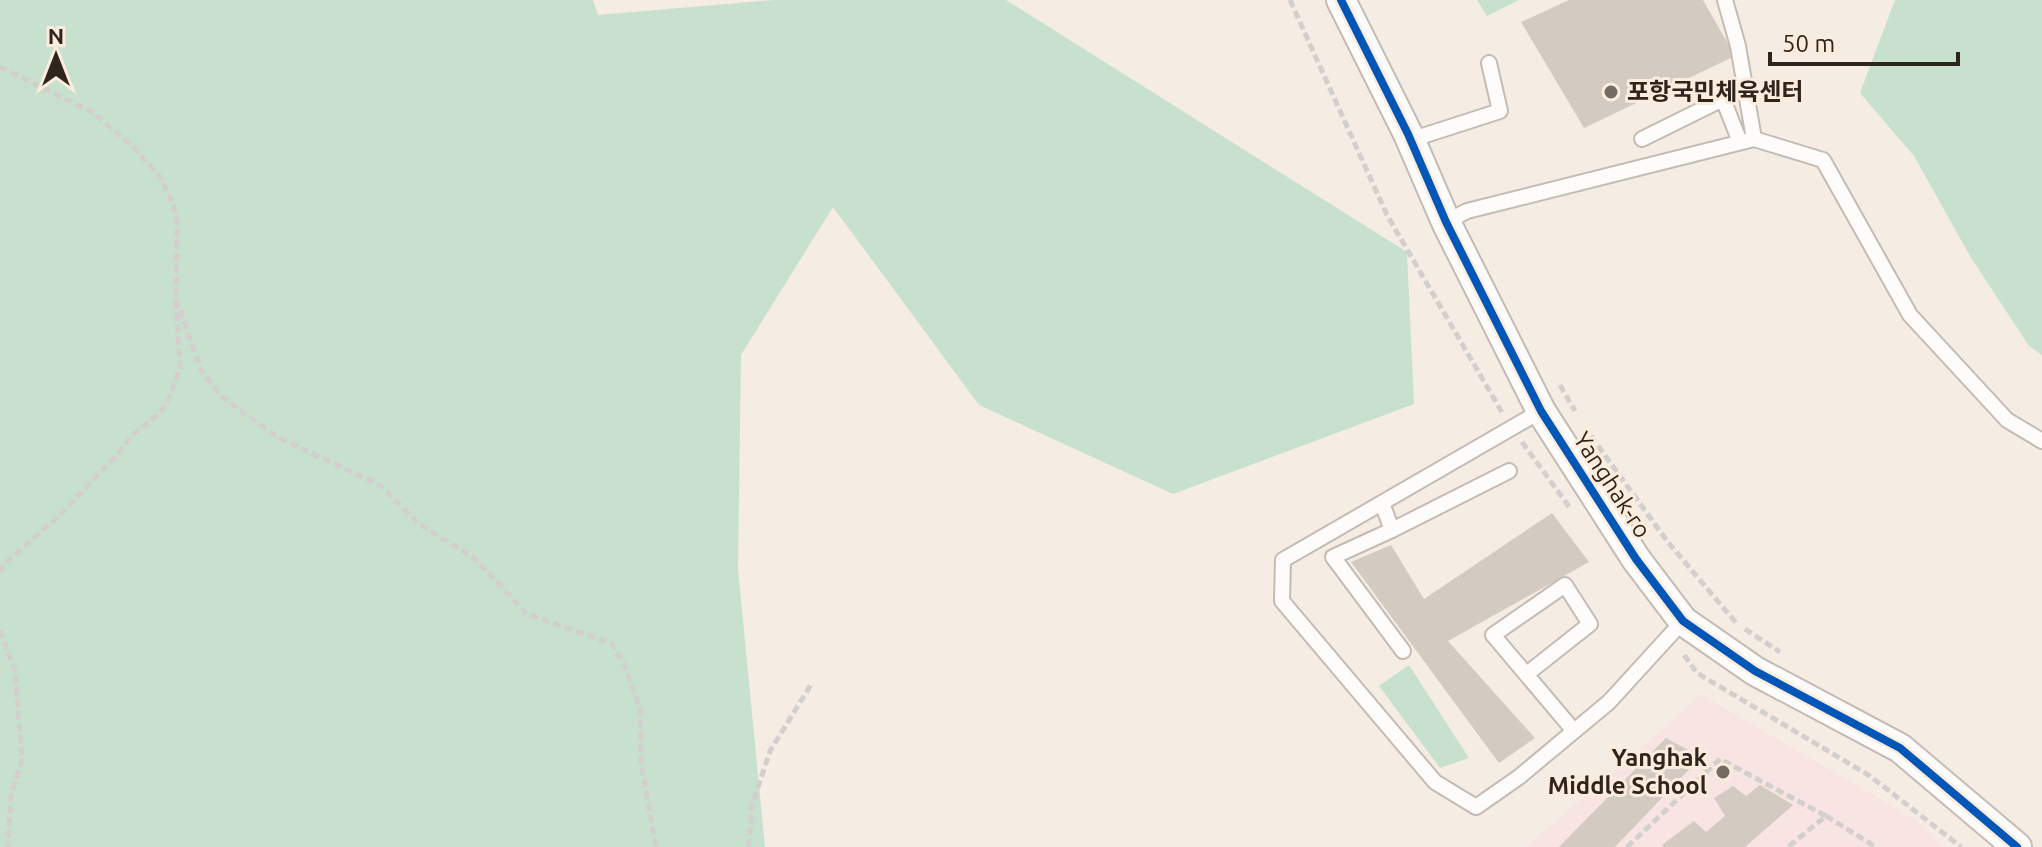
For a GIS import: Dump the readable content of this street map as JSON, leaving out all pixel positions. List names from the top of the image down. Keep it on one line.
{"streets":{"street":["Yanghak-ro"]},"places":["포항국민체육센터","Yanghak Middle School"],"scale_bar":"50 m","north":"top"}
